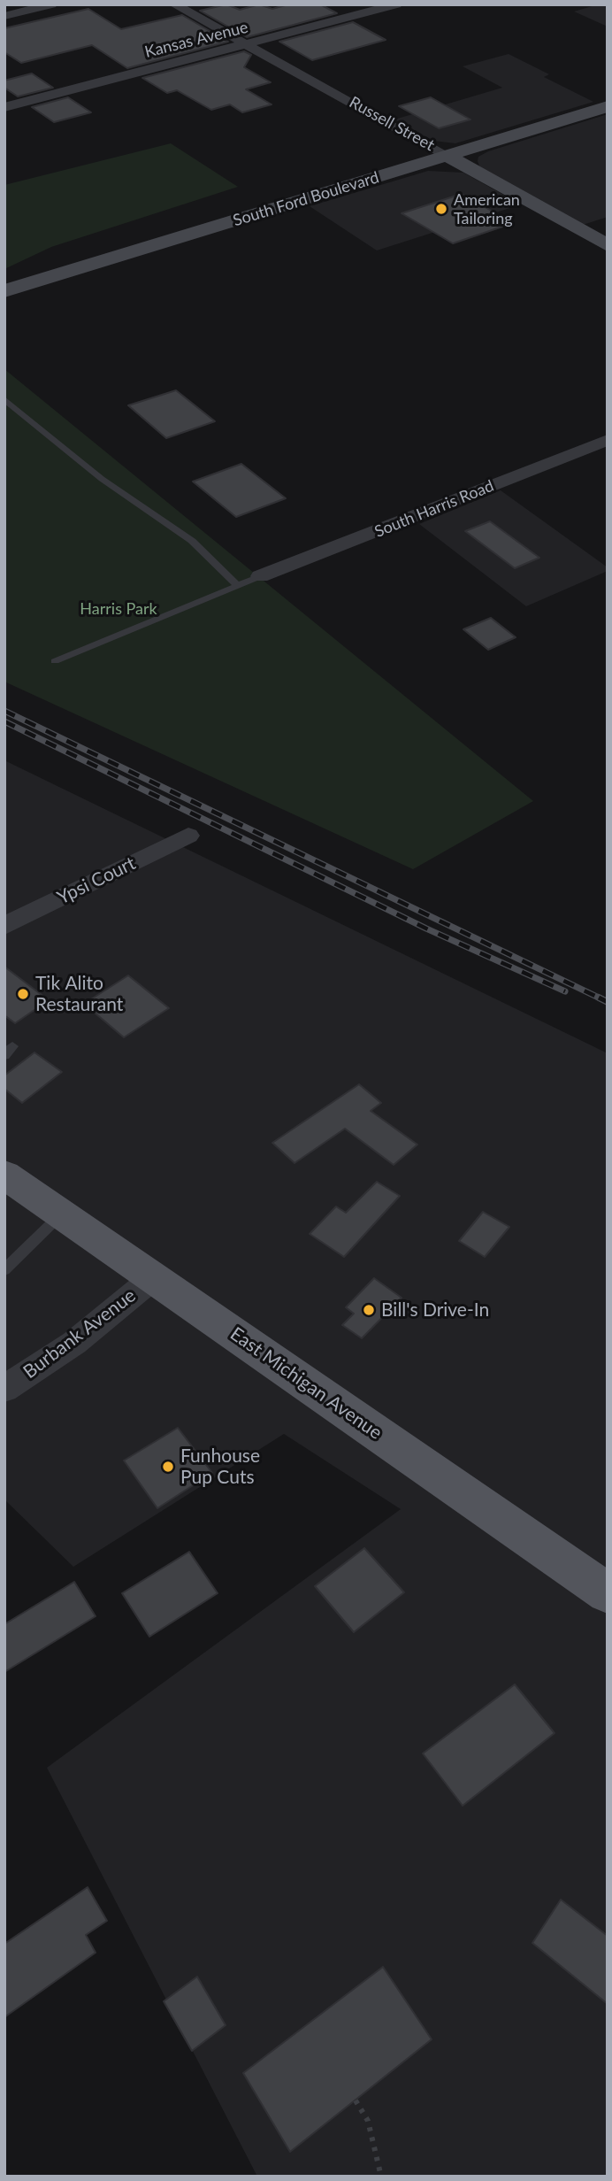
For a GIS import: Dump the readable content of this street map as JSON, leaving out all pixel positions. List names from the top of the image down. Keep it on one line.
{"streets":{"main road":["Russell Street","South Ford Boulevard","East Michigan Avenue"],"street":["Kansas Avenue","South Harris Road","Ypsi Court","Burbank Avenue"]},"crossings":[["Kansas Avenue","Russell Street"],["Russell Street","South Ford Boulevard"],["Burbank Avenue","East Michigan Avenue"]],"parks":["Harris Park"],"places":["American Tailoring","Tik Alito Restaurant","Bill's Drive-In","Funhouse Pup Cuts"]}
